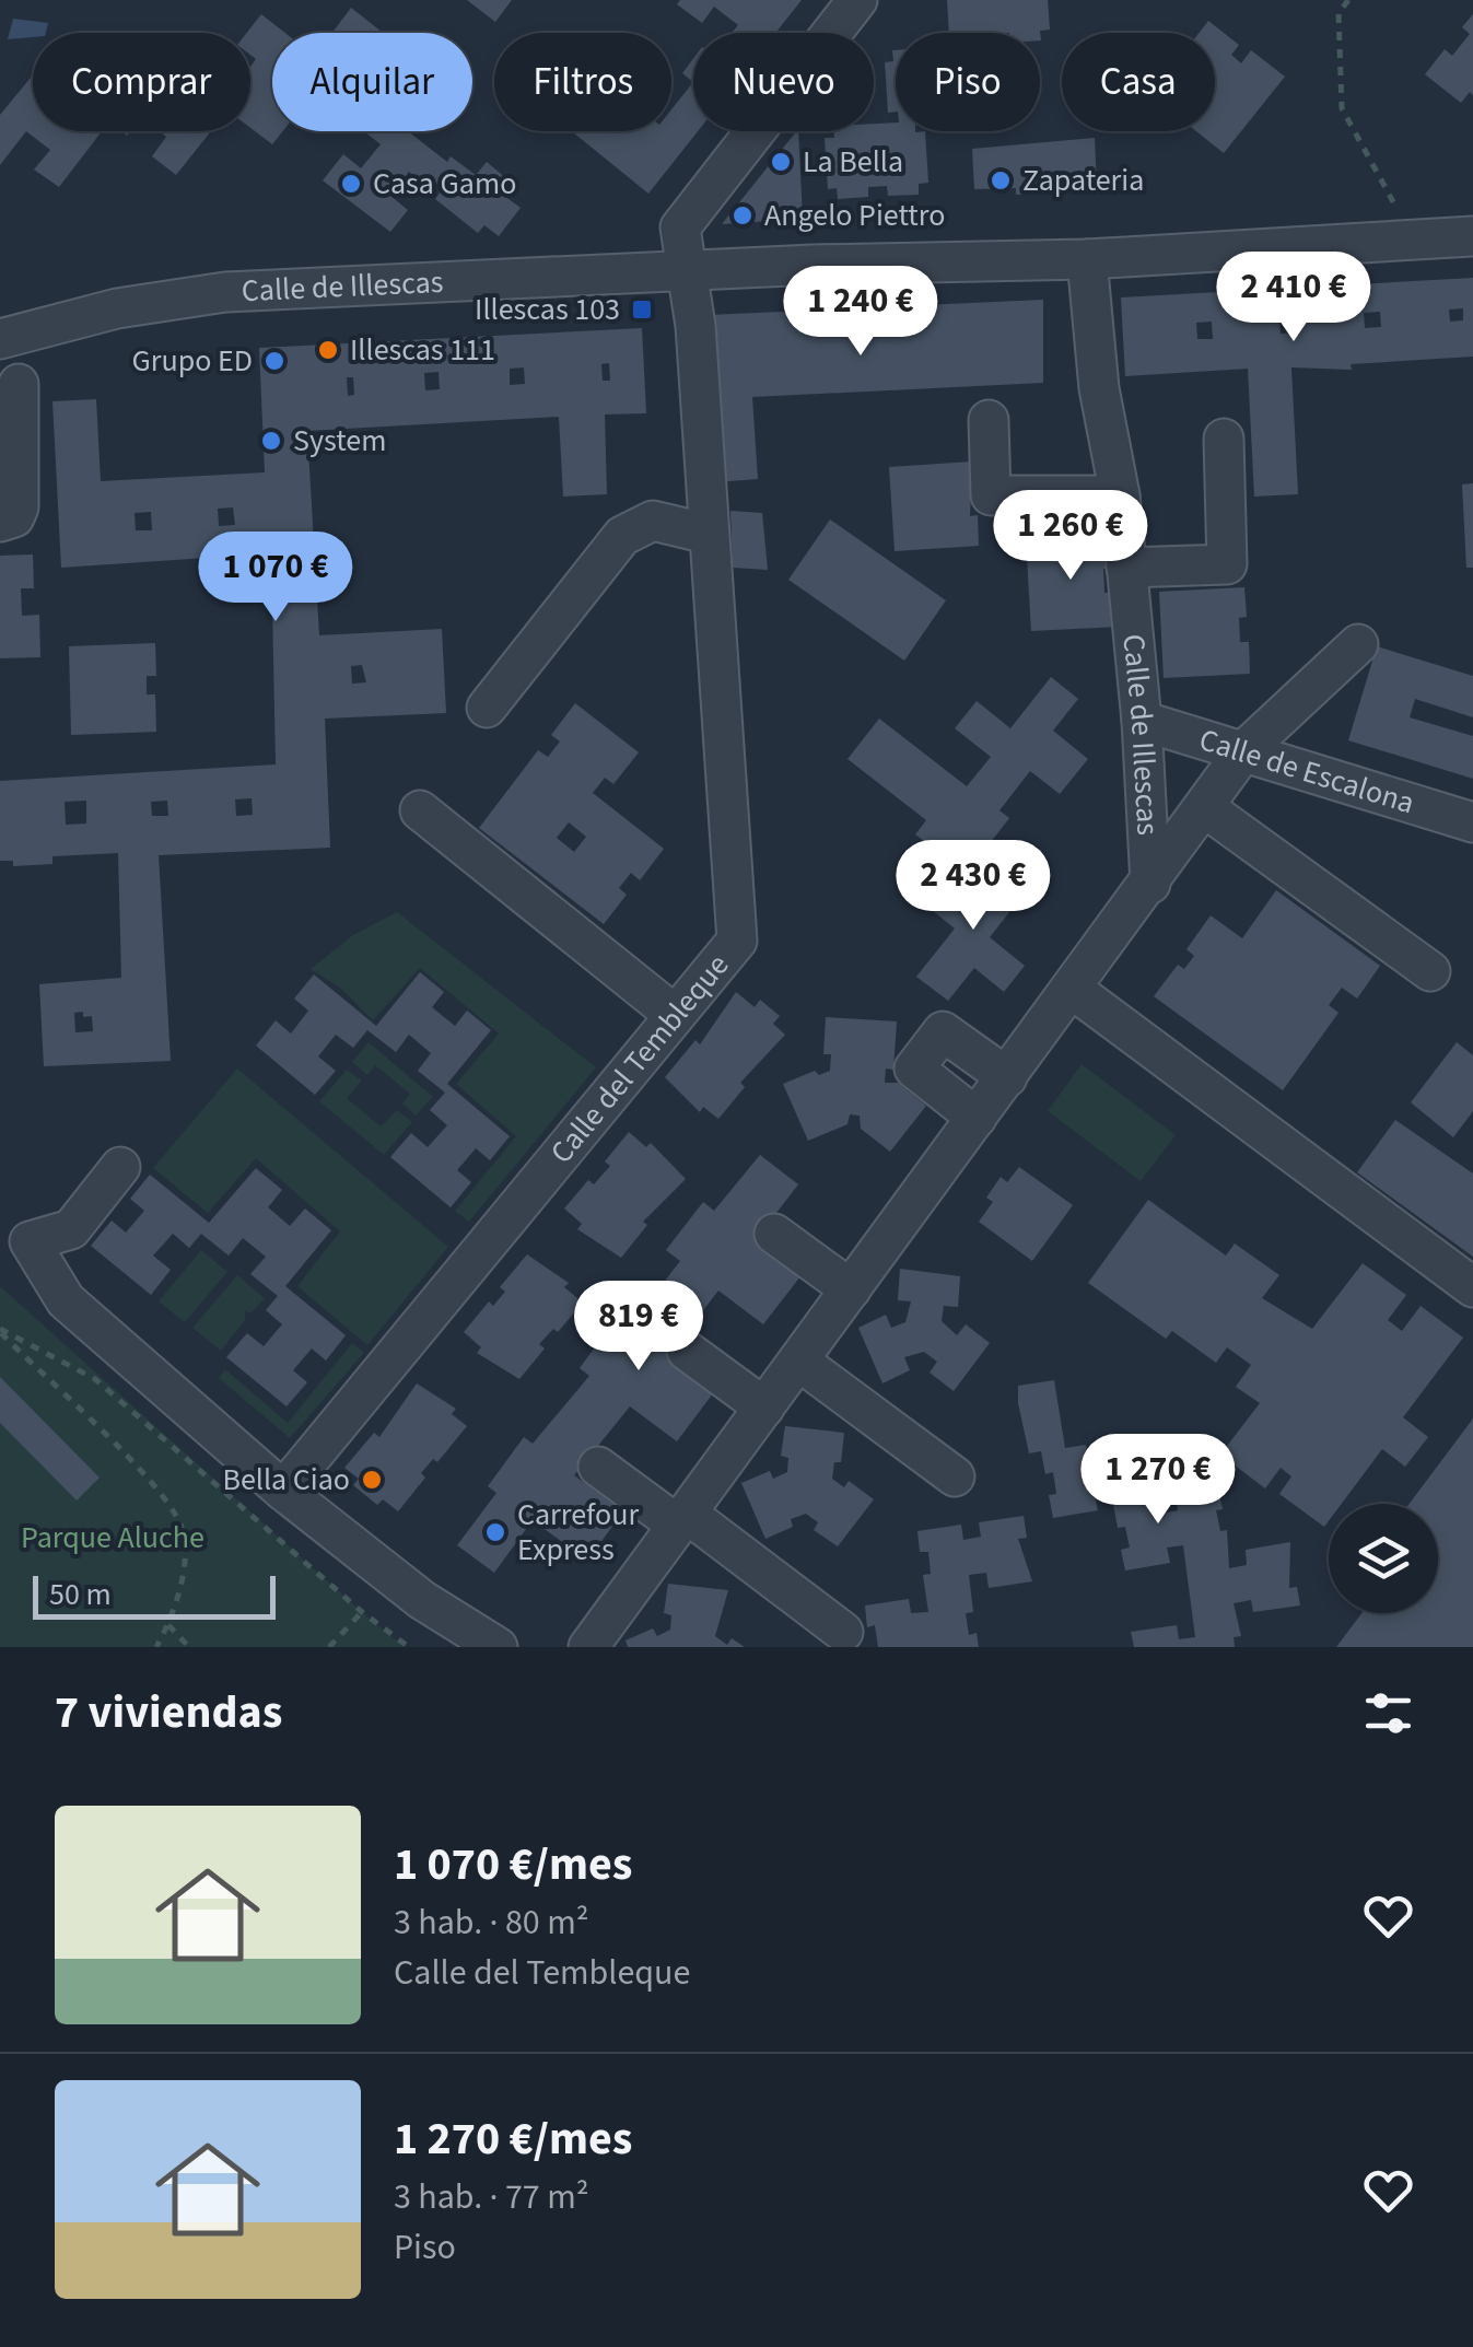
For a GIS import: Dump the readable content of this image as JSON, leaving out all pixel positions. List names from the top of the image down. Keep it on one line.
{"streets":{"street":["Calle de Illescas","Calle de Escalona","Calle del Tembleque"]},"crossings":[["Calle de Illescas","Calle de Escalona"],["Calle de Illescas","Calle del Tembleque"]],"parks":["Parque Aluche"],"places":{"other":["La Bella","Zapateria","Casa Gamo","Angelo Piettro","Illescas 111","Grupo ED","System","Bella Ciao","Carrefour Express"],"transit":["Illescas 103"]},"scale_bar":"50 m","page":{"chip":["Comprar","Alquilar","Filtros","Nuevo","Piso","Casa"],"price":["2 410 €","1 240 €","1 260 €","1 070 €","2 430 €","819 €","1 270 €"],"scale":"50 m","heading":"7 viviendas","list":[{"name":"1 070 €/mes","note":"3 hab. · 80 m² · Calle del Tembleque"},{"name":"1 270 €/mes","note":"3 hab. · 77 m² · Piso"}]}}
